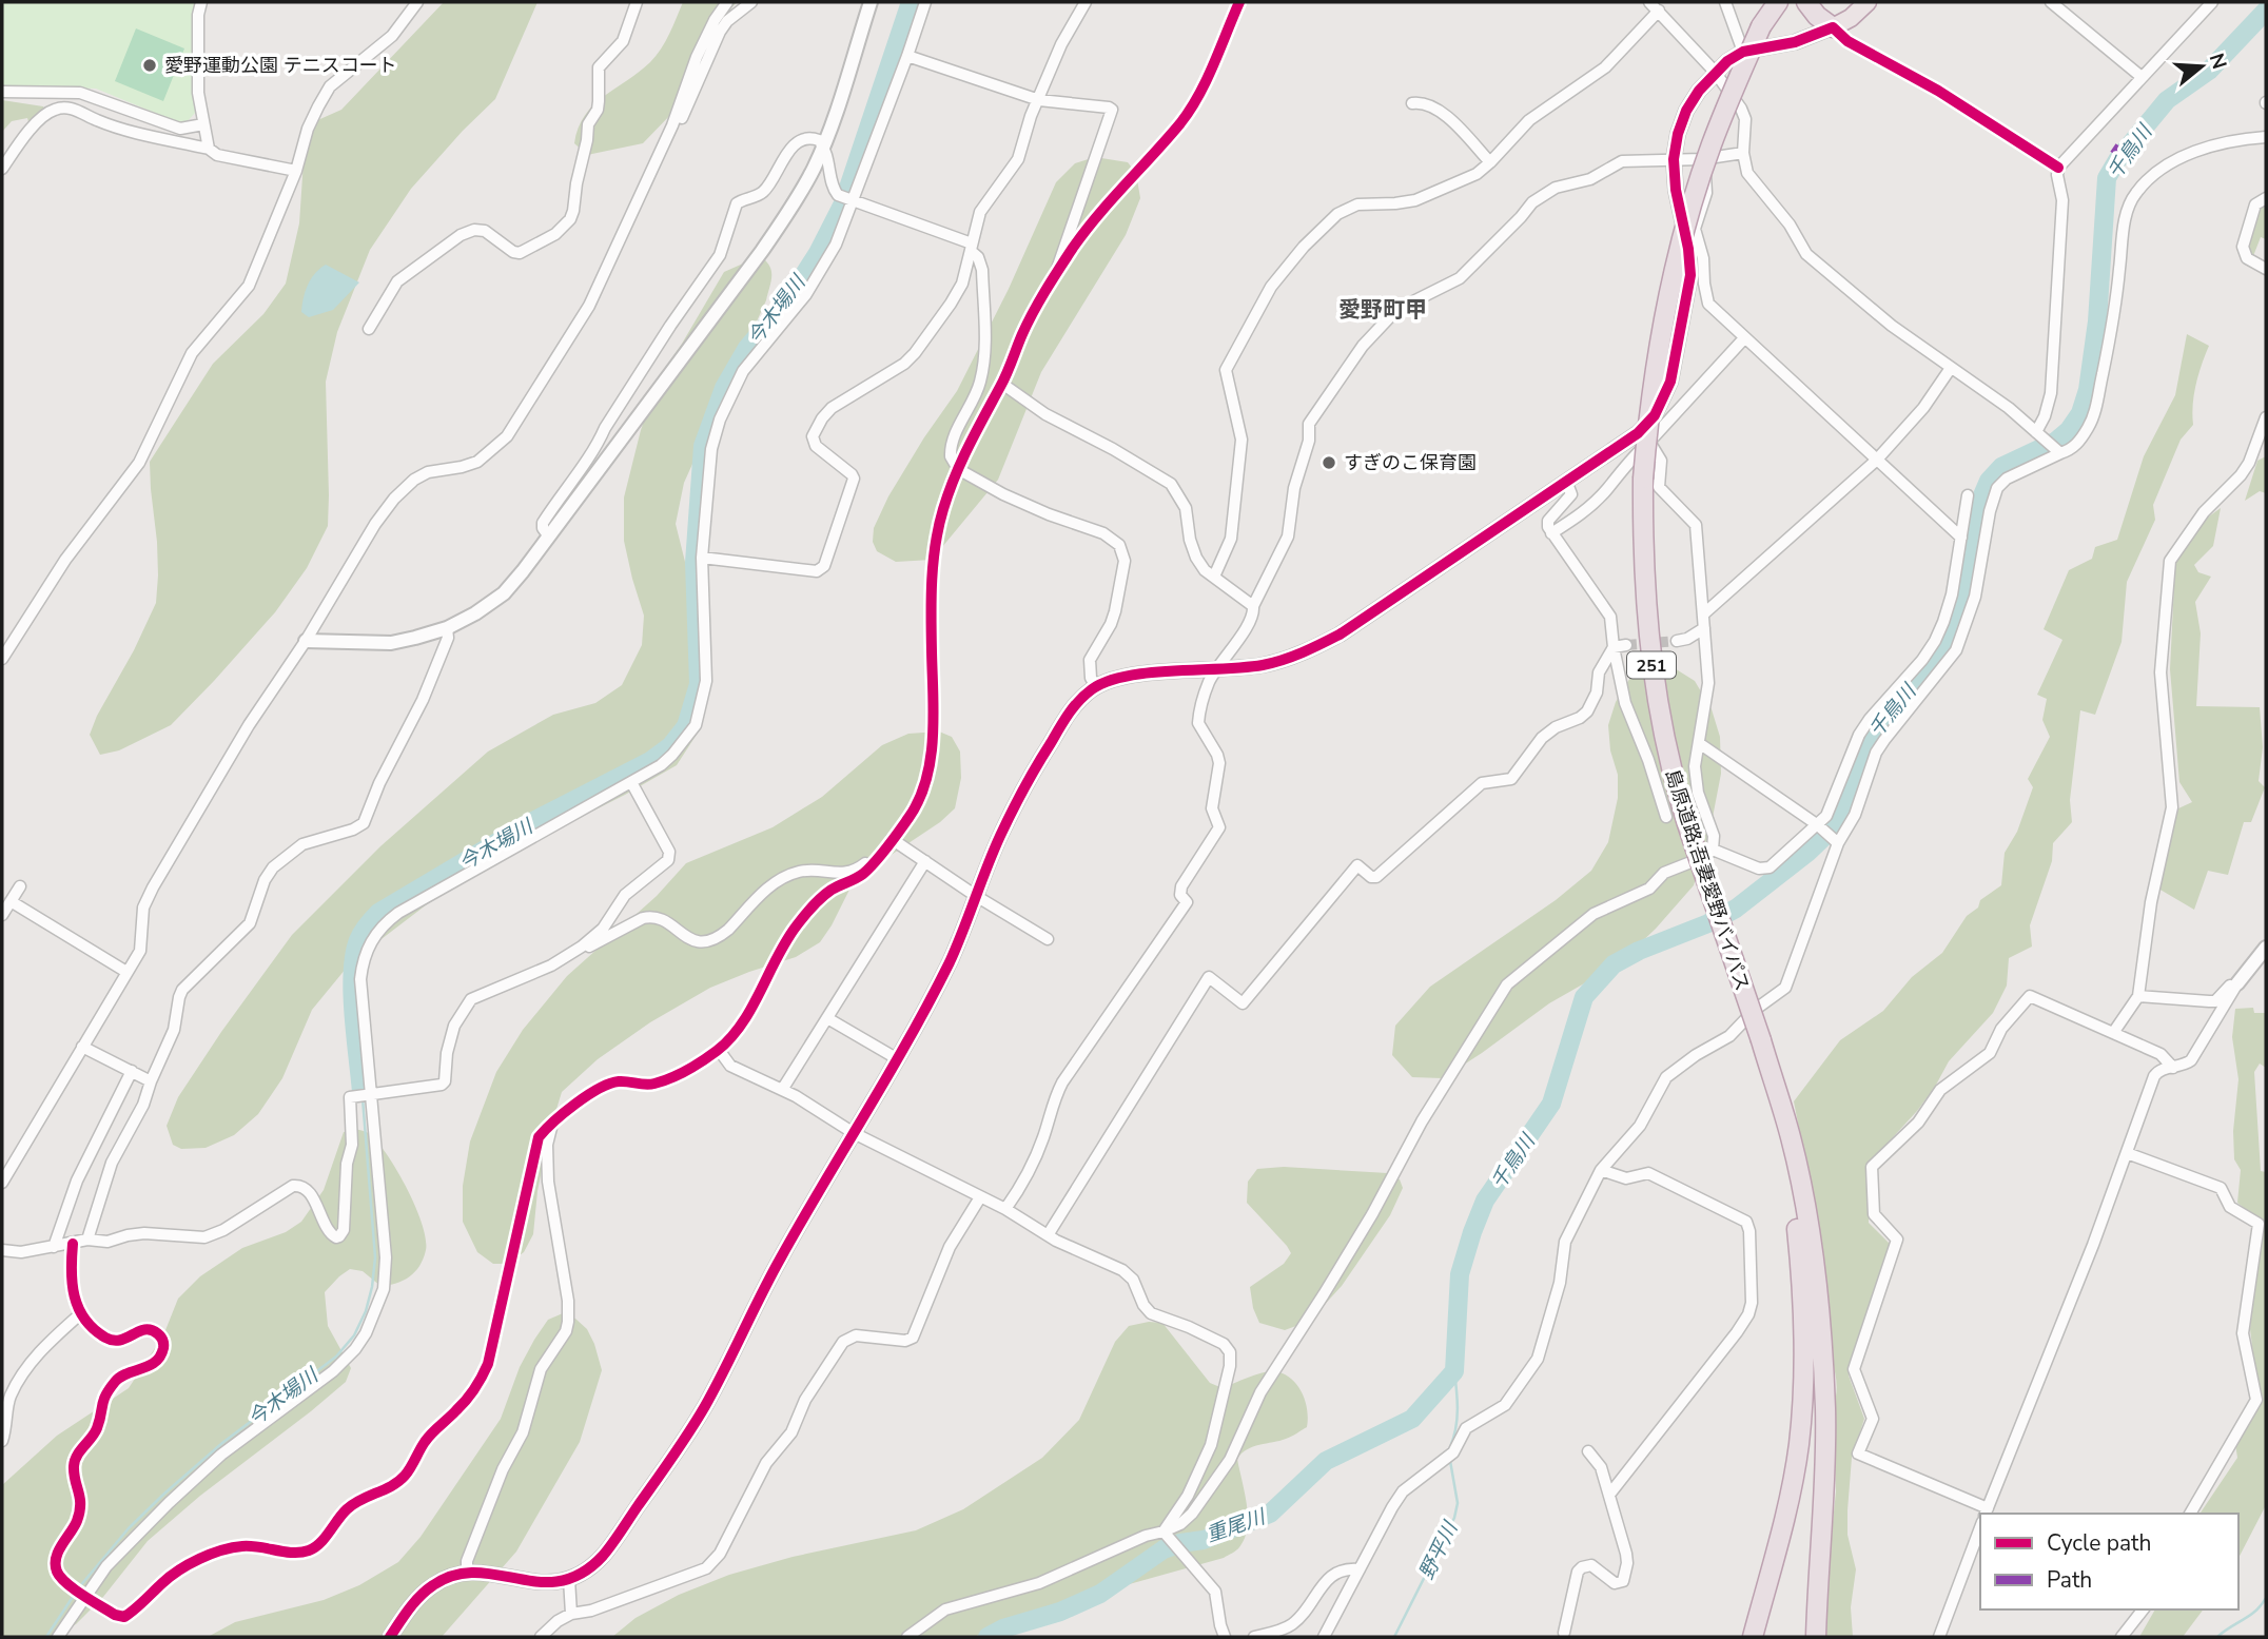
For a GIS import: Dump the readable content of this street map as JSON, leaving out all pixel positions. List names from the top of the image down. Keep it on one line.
{"streets":{"highway":["251","島原道路;吾妻愛野バイパス"]},"districts":["愛野町甲"],"water":["千鳥川","今木場川","重尾川","野平川"],"places":["愛野運動公園 テニスコート","すぎのこ保育園"],"legend":["Cycle path","Path"],"north":"right"}
